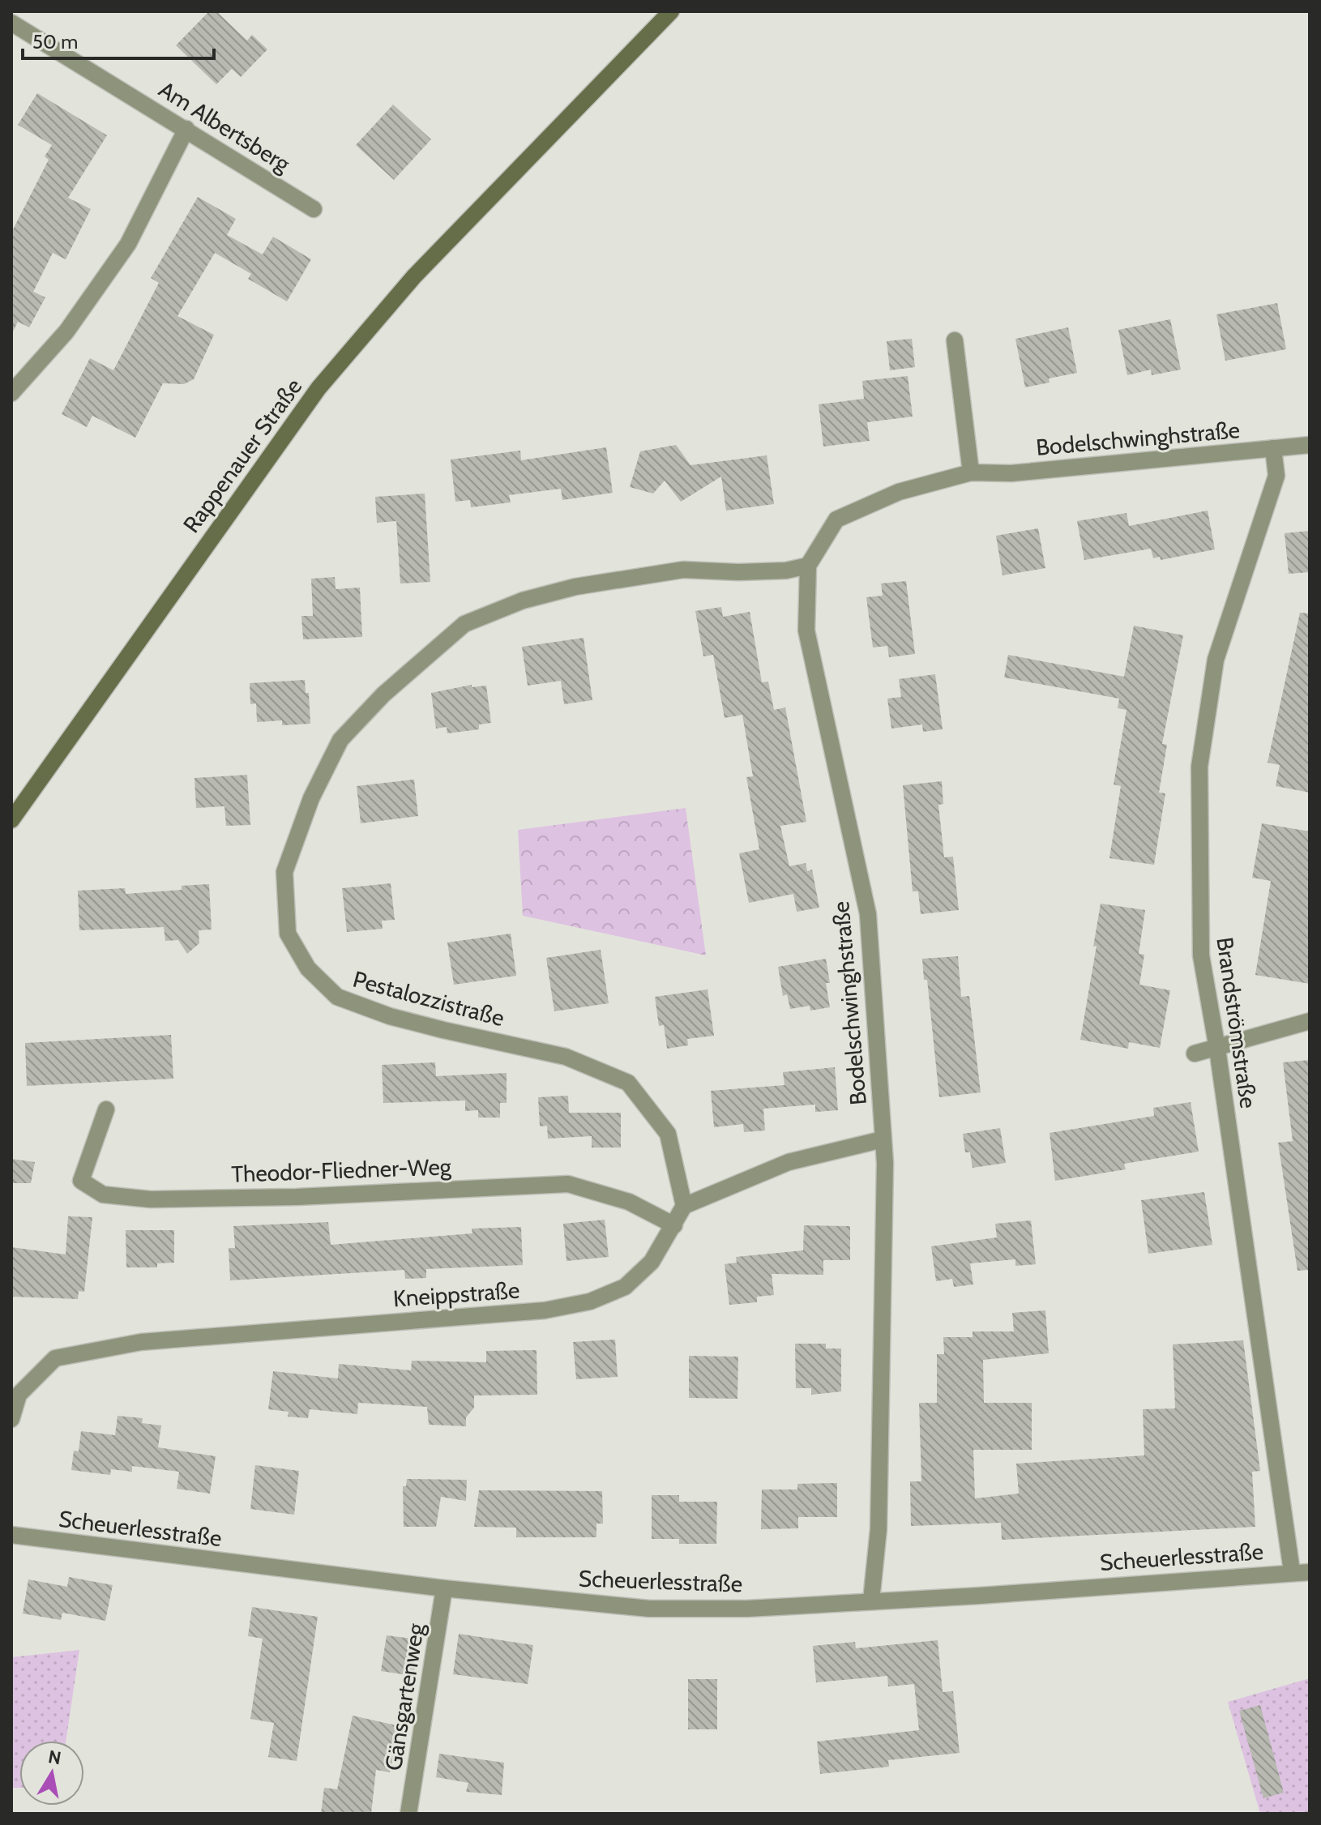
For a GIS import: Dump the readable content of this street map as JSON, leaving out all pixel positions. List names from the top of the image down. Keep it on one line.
{"streets":{"street":["Am Albertsberg","Bodelschwinghstraße","Rappenauer Straße","Pestalozzistraße","Brandströmstraße","Theodor-Fliedner-Weg","Kneippstraße","Scheuerlesstraße","Gänsgartenweg"]},"crossings":[["Bodelschwinghstraße","Pestalozzistraße"],["Bodelschwinghstraße","Brandströmstraße"],["Bodelschwinghstraße","Scheuerlesstraße"],["Pestalozzistraße","Kneippstraße"],["Brandströmstraße","Scheuerlesstraße"],["Theodor-Fliedner-Weg","Kneippstraße"],["Scheuerlesstraße","Gänsgartenweg"]],"scale_bar":"50 m","north":"top"}
